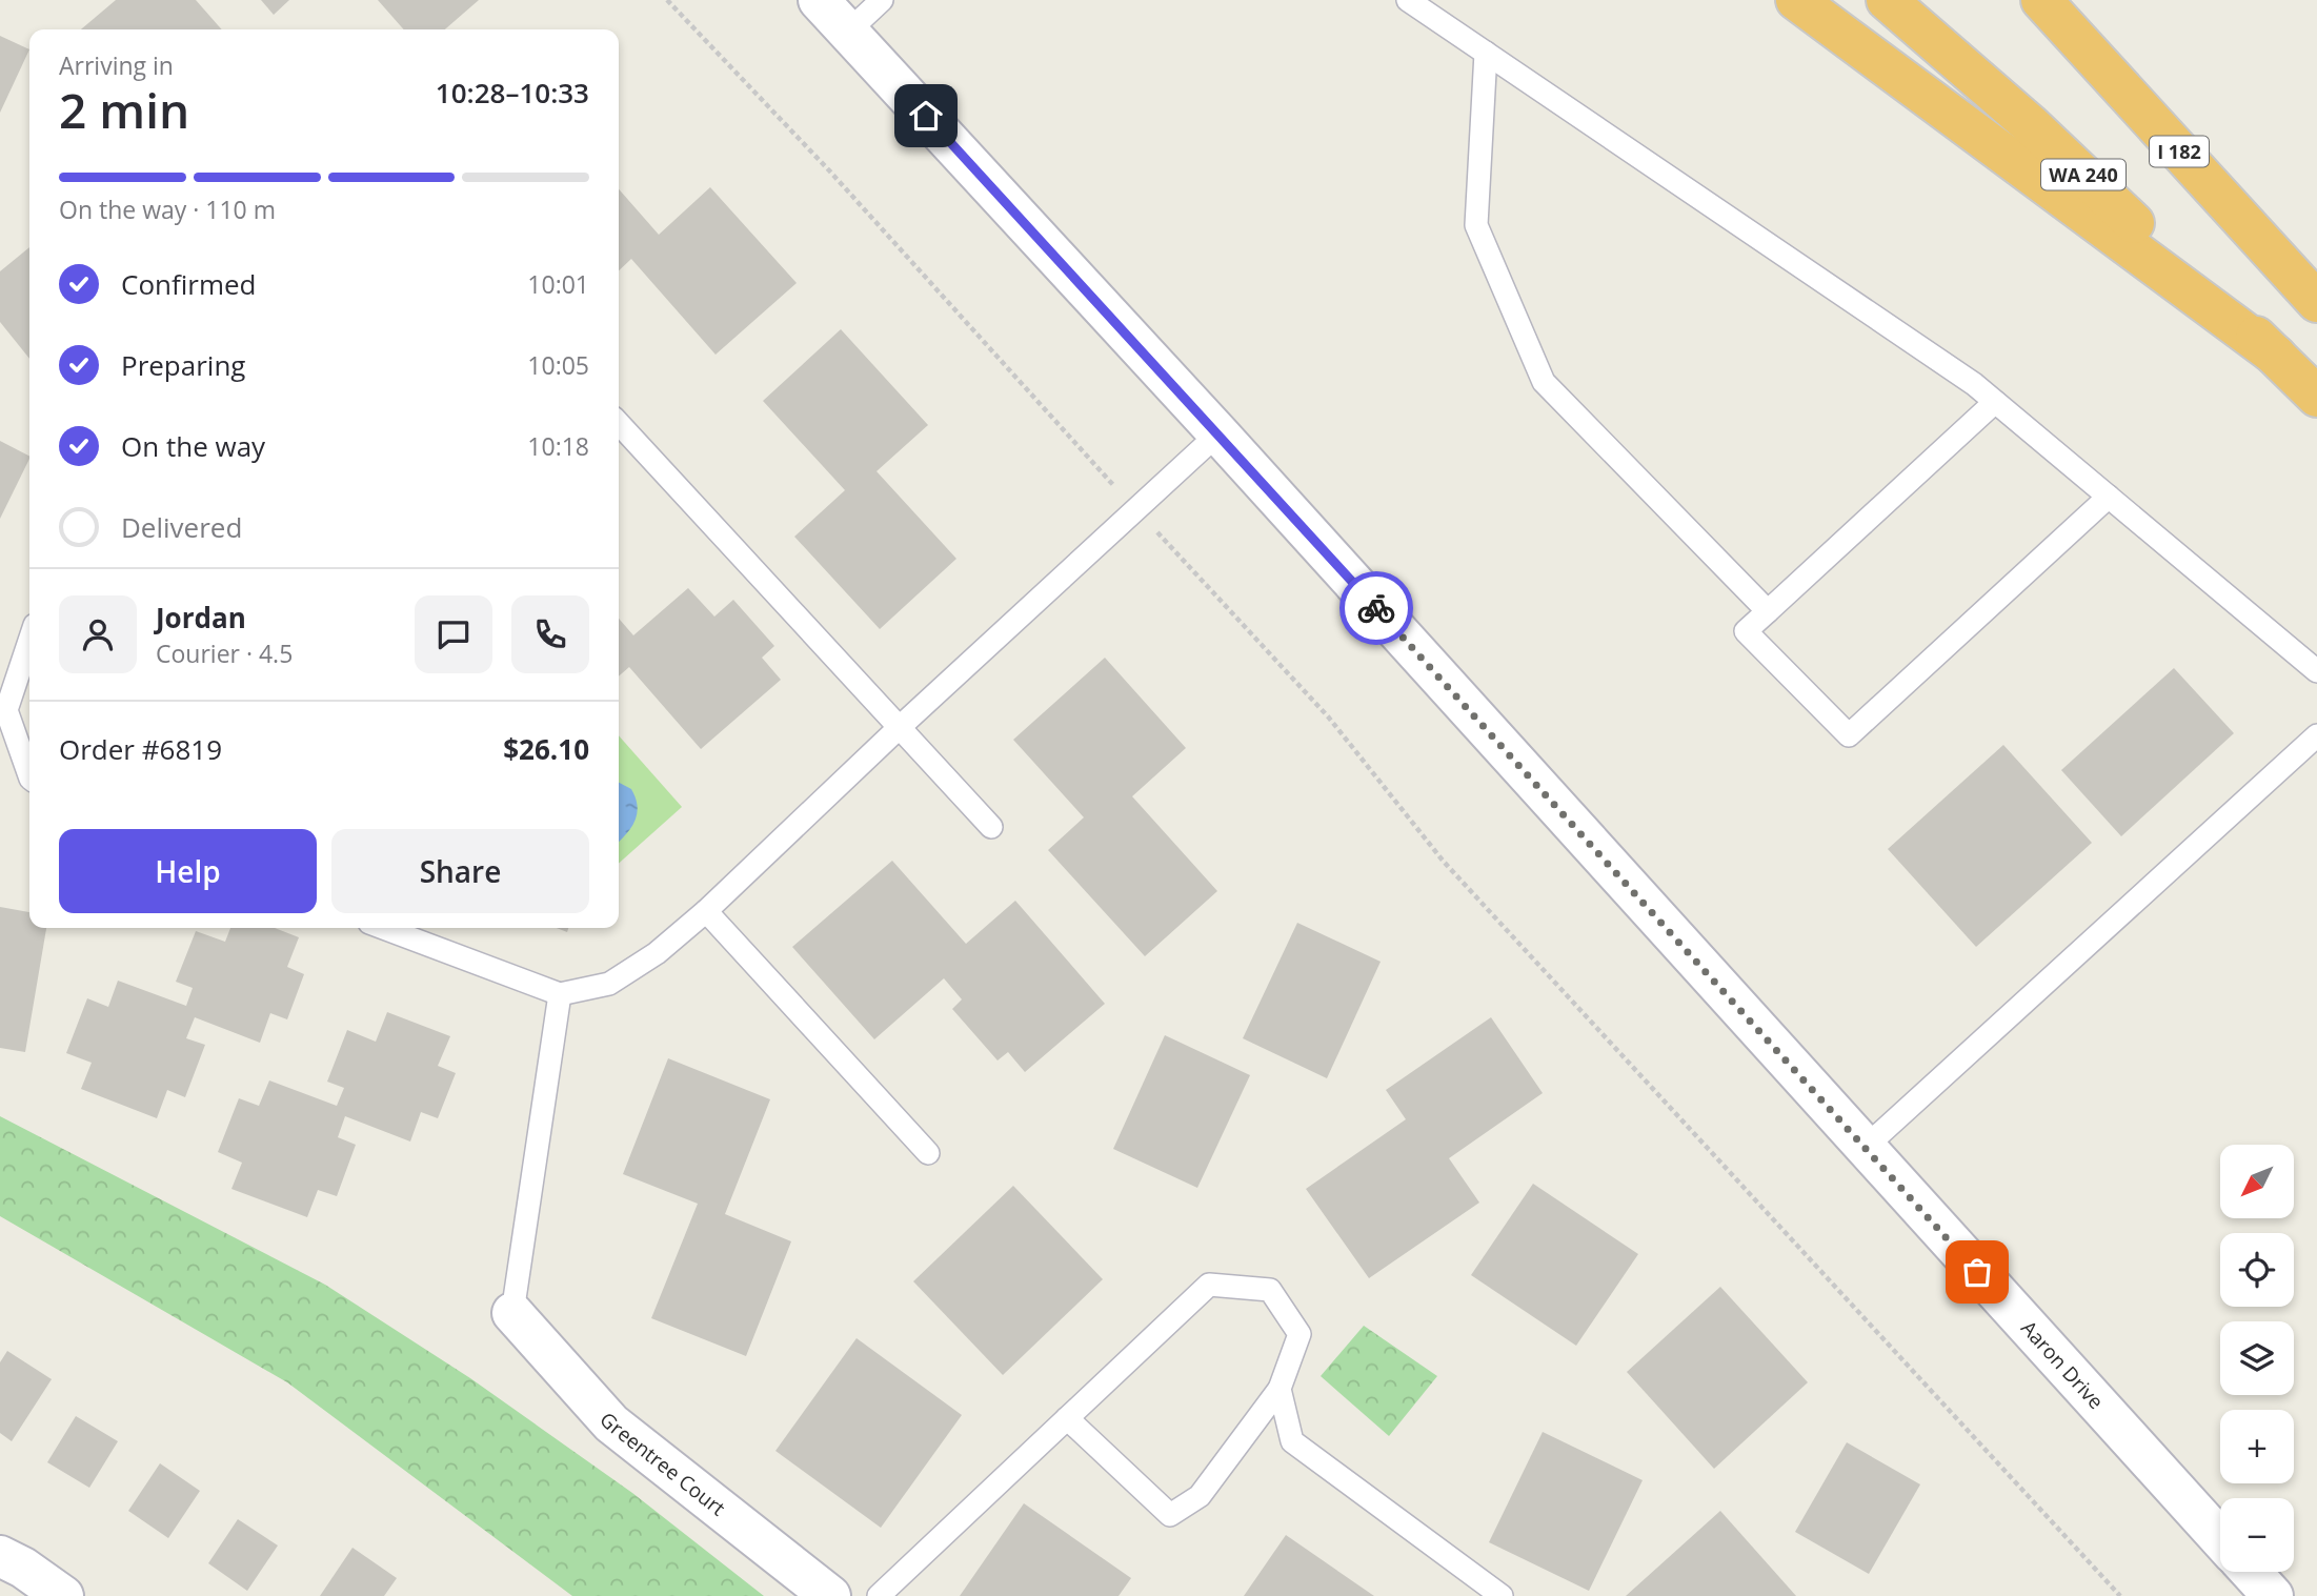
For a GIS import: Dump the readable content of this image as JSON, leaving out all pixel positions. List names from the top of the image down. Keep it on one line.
{"streets":{"highway":["I 182","WA 240"],"street":["Aaron Drive","Greentree Court"]},"north":"bottom left","page":{"heading":["2 min","Arriving in","10:28–10:33"],"panel":["Jordan","Courier · 4.5","Order #6819","$26.10"],"bar":"On the way · 110 m","list":[["Confirmed","10:01"],["Preparing","10:05"],["On the way","10:18"],"Delivered"],"buttons":["Help","Share"],"map_buttons":["+","−"]}}
